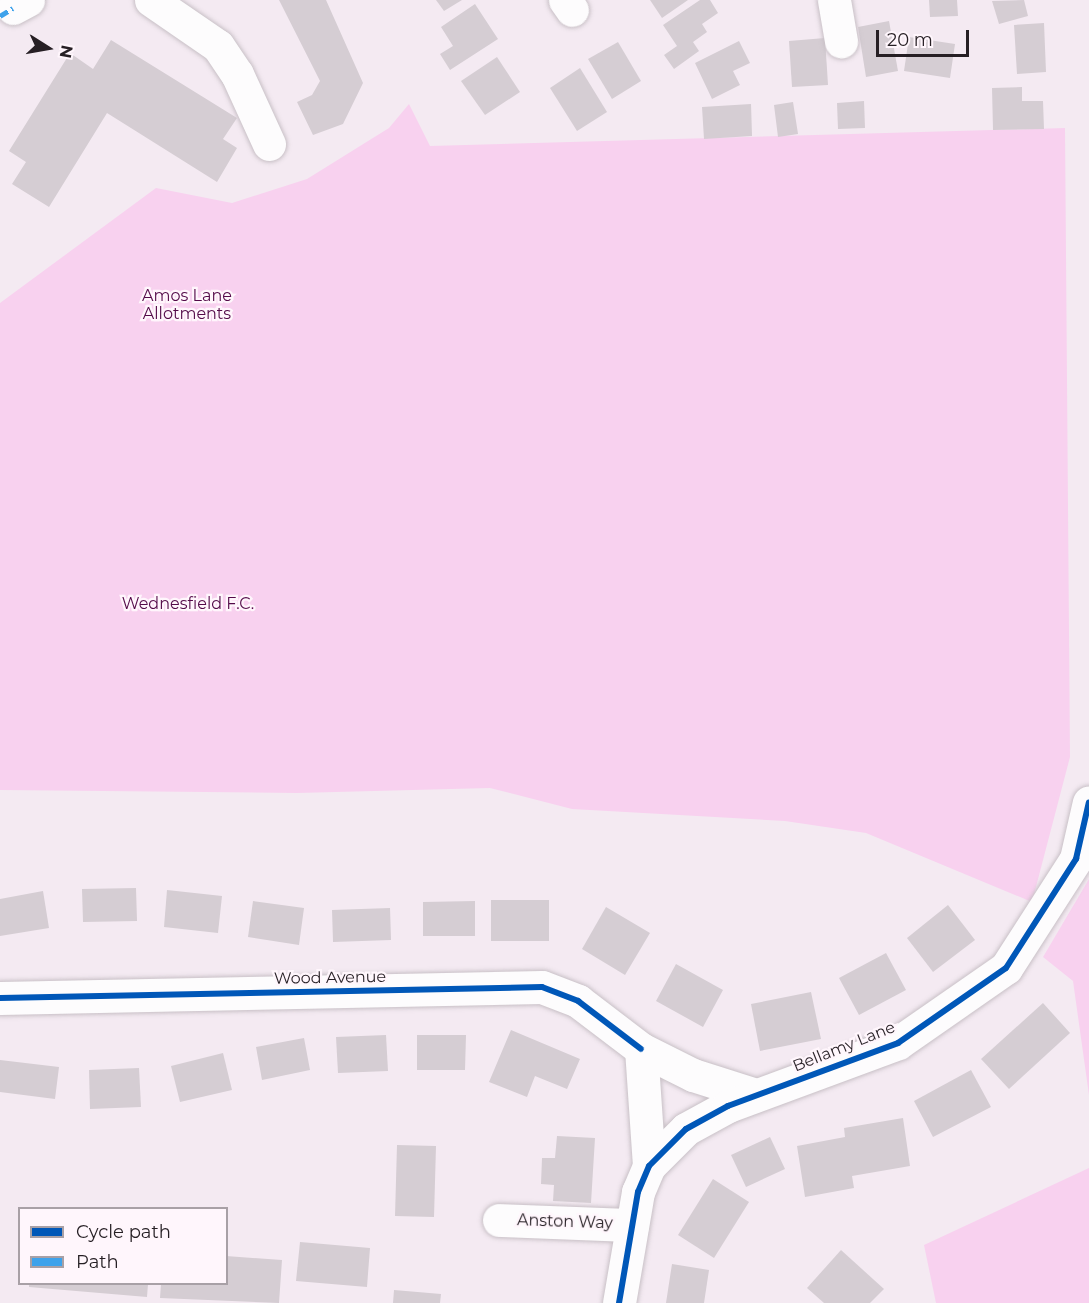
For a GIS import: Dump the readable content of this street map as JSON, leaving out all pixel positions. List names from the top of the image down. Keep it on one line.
{"streets":{"street":["Wood Avenue","Bellamy Lane","Anston Way"]},"crossings":[["Wood Avenue","Bellamy Lane"],["Bellamy Lane","Anston Way"]],"parks":["Amos Lane Allotments","Wednesfield F.C."],"legend":["Cycle path","Path"],"scale_bar":"20 m","north":"right"}
